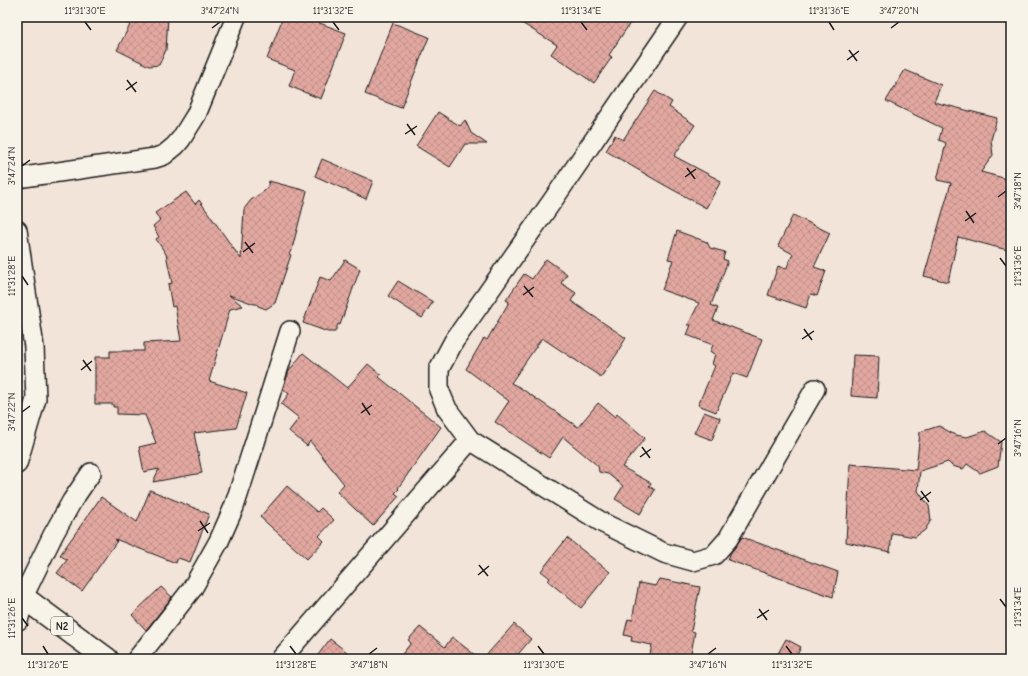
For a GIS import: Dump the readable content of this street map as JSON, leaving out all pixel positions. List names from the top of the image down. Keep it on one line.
{"streets":{"main road":["N2"]},"coordinates":["11°31'30\"E","3°47'24\"N","11°31'32\"E","11°31'34\"E","11°31'36\"E","3°47'20\"N","3°47'18\"N","11°31'28\"E","3°47'22\"N","3°47'16\"N","11°31'26\"E"]}
